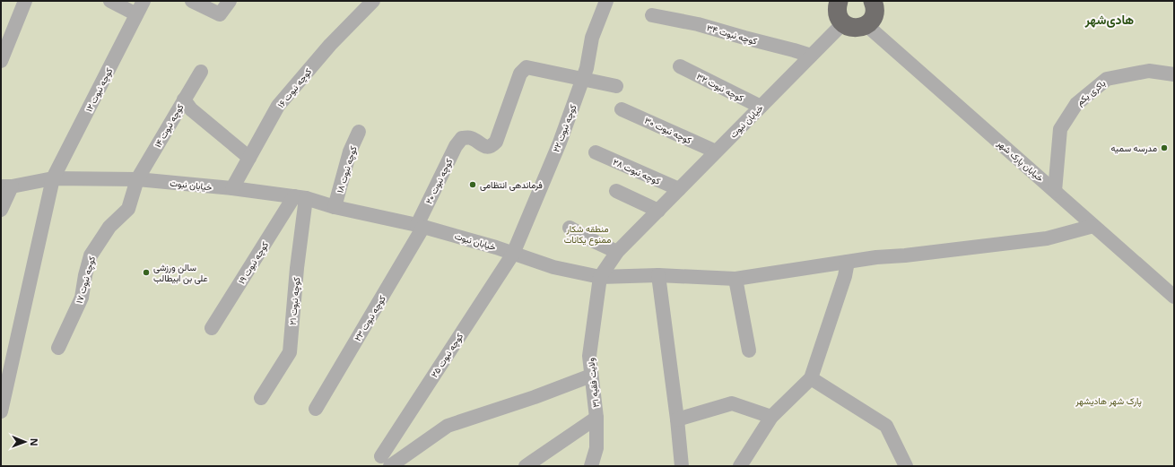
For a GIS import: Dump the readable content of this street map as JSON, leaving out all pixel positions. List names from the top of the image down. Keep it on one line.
{"streets":{"street":["کوچه نبوت ۳۴","کوچه نبوت ۳۲","کوچه نبوت ۱۶","کوچه نبوت ۱۲","باکری یکم","خیابان نبوت","کوچه نبوت ۱۴","کوچه نبوت ۲۲","کوچه نبوت ۳۰","خیابان پارک شهر","کوچه نبوت ۱۸","کوچه نبوت ۲۸","کوچه نبوت ۲۰","کوچه نبوت ۱۹","کوچه نبوت ۱۷","کوچه نبوت ۲۱","کوچه نبوت ۲۳","کوچه نبوت ۲۵","ولایت فقیه ۳۱"]},"crossings":[["کوچه نبوت ۳۴","خیابان نبوت"],["کوچه نبوت ۳۲","خیابان نبوت"],["کوچه نبوت ۱۶","خیابان نبوت"],["کوچه نبوت ۱۲","خیابان نبوت"],["باکری یکم","خیابان پارک شهر"],["خیابان نبوت","کوچه نبوت ۱۴"],["خیابان نبوت","کوچه نبوت ۲۲"],["خیابان نبوت","کوچه نبوت ۳۰"],["خیابان نبوت","کوچه نبوت ۱۸"],["خیابان نبوت","کوچه نبوت ۲۸"],["خیابان نبوت","کوچه نبوت ۲۰"],["خیابان نبوت","کوچه نبوت ۱۹"],["خیابان نبوت","کوچه نبوت ۱۷"],["خیابان نبوت","کوچه نبوت ۲۱"],["خیابان نبوت","کوچه نبوت ۲۳"],["خیابان نبوت","کوچه نبوت ۲۵"],["خیابان نبوت","ولایت فقیه ۳۱"],["کوچه نبوت ۱۴","کوچه نبوت ۱۷"],["کوچه نبوت ۲۲","کوچه نبوت ۲۰"],["کوچه نبوت ۲۲","کوچه نبوت ۲۵"],["کوچه نبوت ۲۰","کوچه نبوت ۲۳"],["کوچه نبوت ۱۹","کوچه نبوت ۲۱"]],"districts":["هادی‌شهر"],"parks":["منطقه شکار ممنوع یکانات","پارک شهر هادیشهر"],"places":["مدرسه سمیه","فرماندهی انتظامی","سالن ورزشی علی بن ابیطالب"],"north":"right"}
